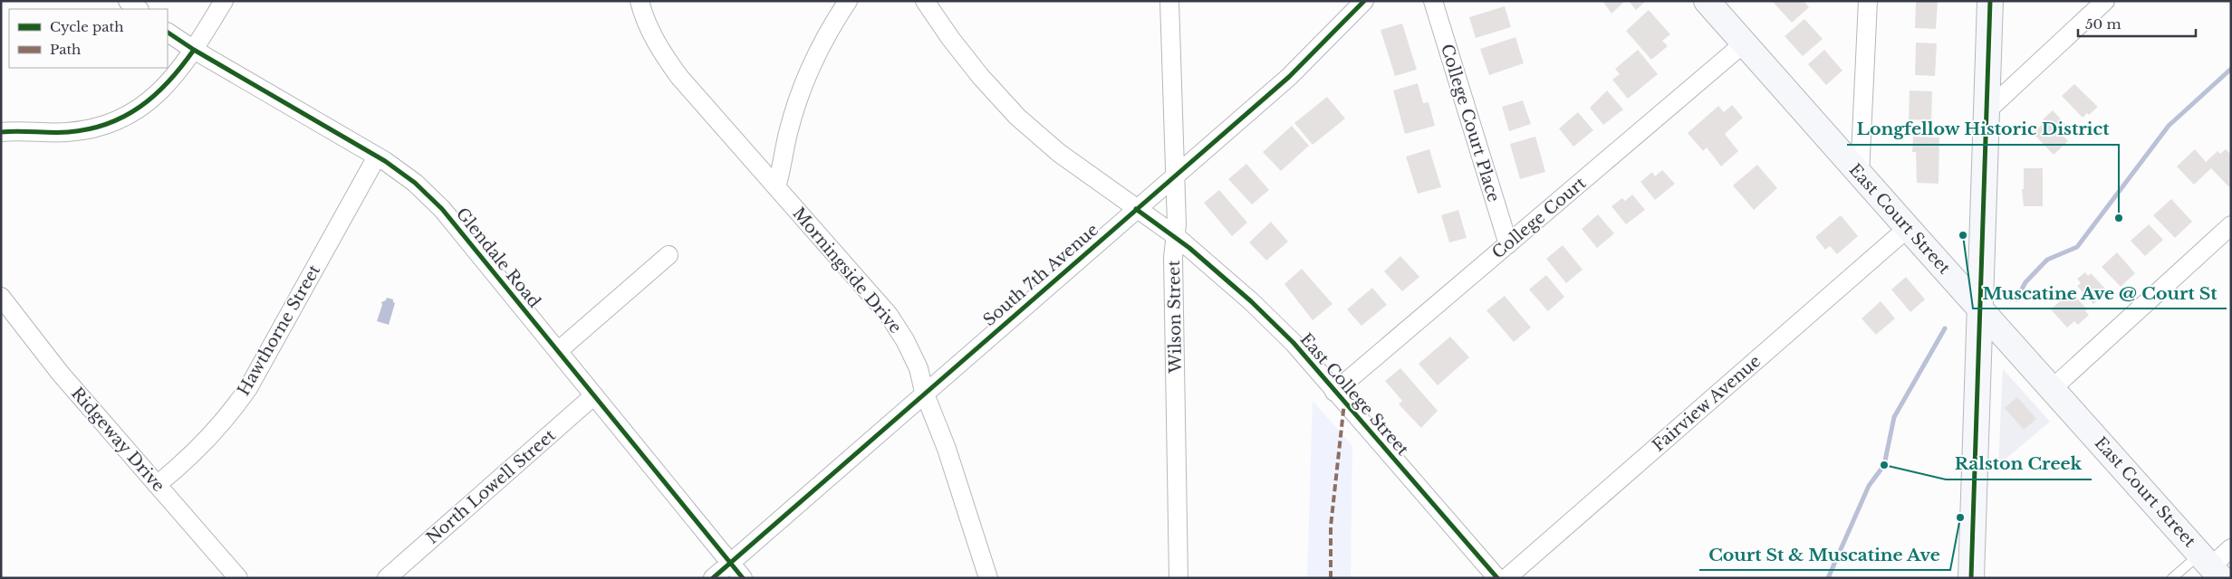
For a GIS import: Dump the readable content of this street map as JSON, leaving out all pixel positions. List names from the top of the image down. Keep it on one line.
{"streets":{"street":["College Court Place","College Court","East Court Street","Glendale Road","Morningside Drive","South 7th Avenue","Wilson Street","Hawthorne Street","East College Street","Fairview Avenue","Ridgeway Drive","North Lowell Street"]},"crossings":[["College Court Place","College Court"],["College Court","East Court Street"],["College Court","East College Street"],["East Court Street","Fairview Avenue"],["Glendale Road","South 7th Avenue"],["Glendale Road","Hawthorne Street"],["Glendale Road","North Lowell Street"],["Morningside Drive","South 7th Avenue"],["South 7th Avenue","Wilson Street"],["South 7th Avenue","East College Street"],["Wilson Street","East College Street"],["Hawthorne Street","Ridgeway Drive"]],"places":["Longfellow Historic District","Muscatine Ave @ Court St","Ralston Creek","Court St & Muscatine Ave"],"legend":["Cycle path","Path"],"scale_bar":"50 m"}
